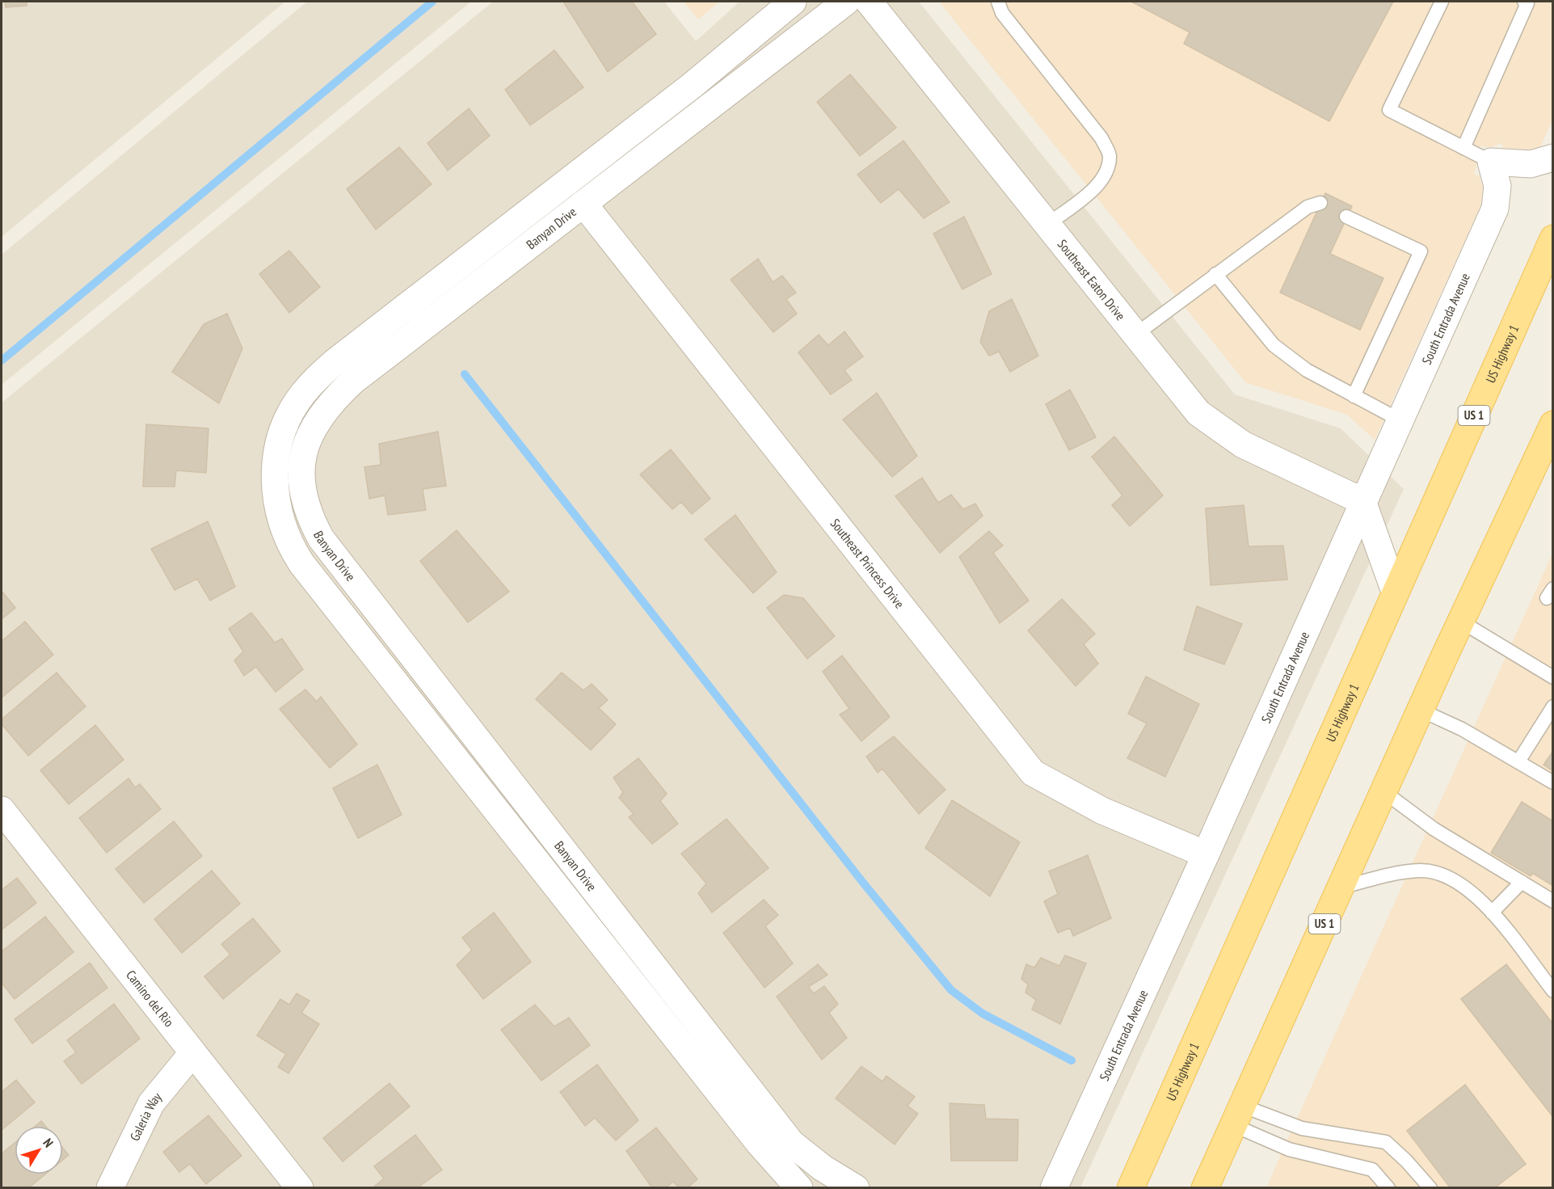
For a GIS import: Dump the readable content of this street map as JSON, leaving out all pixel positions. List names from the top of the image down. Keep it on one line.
{"streets":{"main road":["US Highway 1","US 1"],"street":["Banyan Drive","Southeast Eaton Drive","South Entrada Avenue","Southeast Princess Drive","Camino del Rio","Galeria Way"]},"crossings":[["Banyan Drive","Southeast Princess Drive"],["Southeast Eaton Drive","South Entrada Avenue"],["South Entrada Avenue","Southeast Princess Drive"],["Camino del Rio","Galeria Way"]],"north":"top right"}
